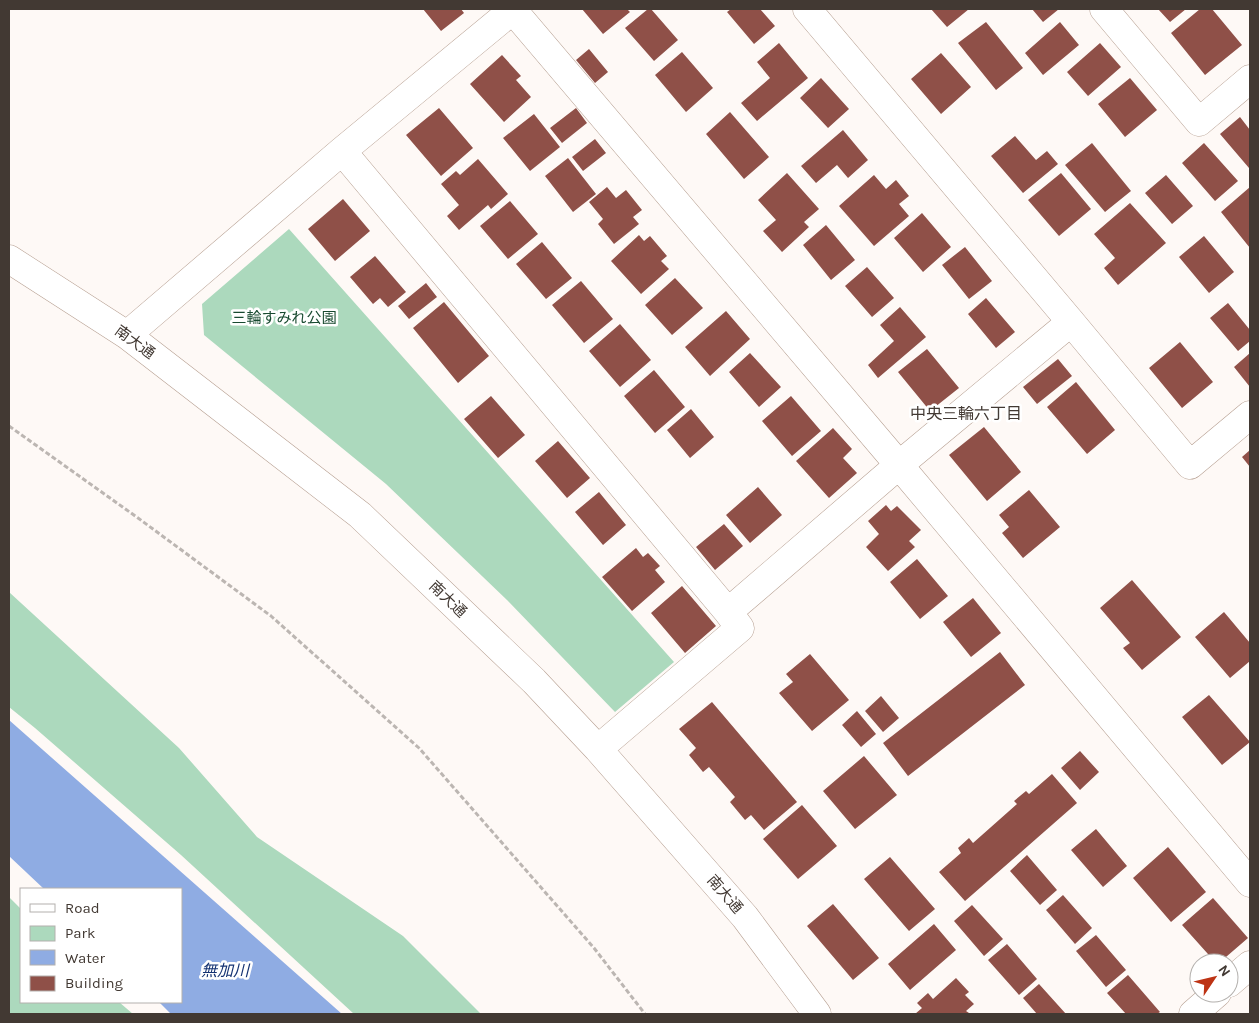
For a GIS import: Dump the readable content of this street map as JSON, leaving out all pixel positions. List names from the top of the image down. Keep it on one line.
{"streets":{"street":["南大通"]},"districts":["中央三輪六丁目"],"water":["無加川"],"parks":["三輪すみれ公園"],"legend":["Road","Park","Water","Building"],"north":"top right"}
